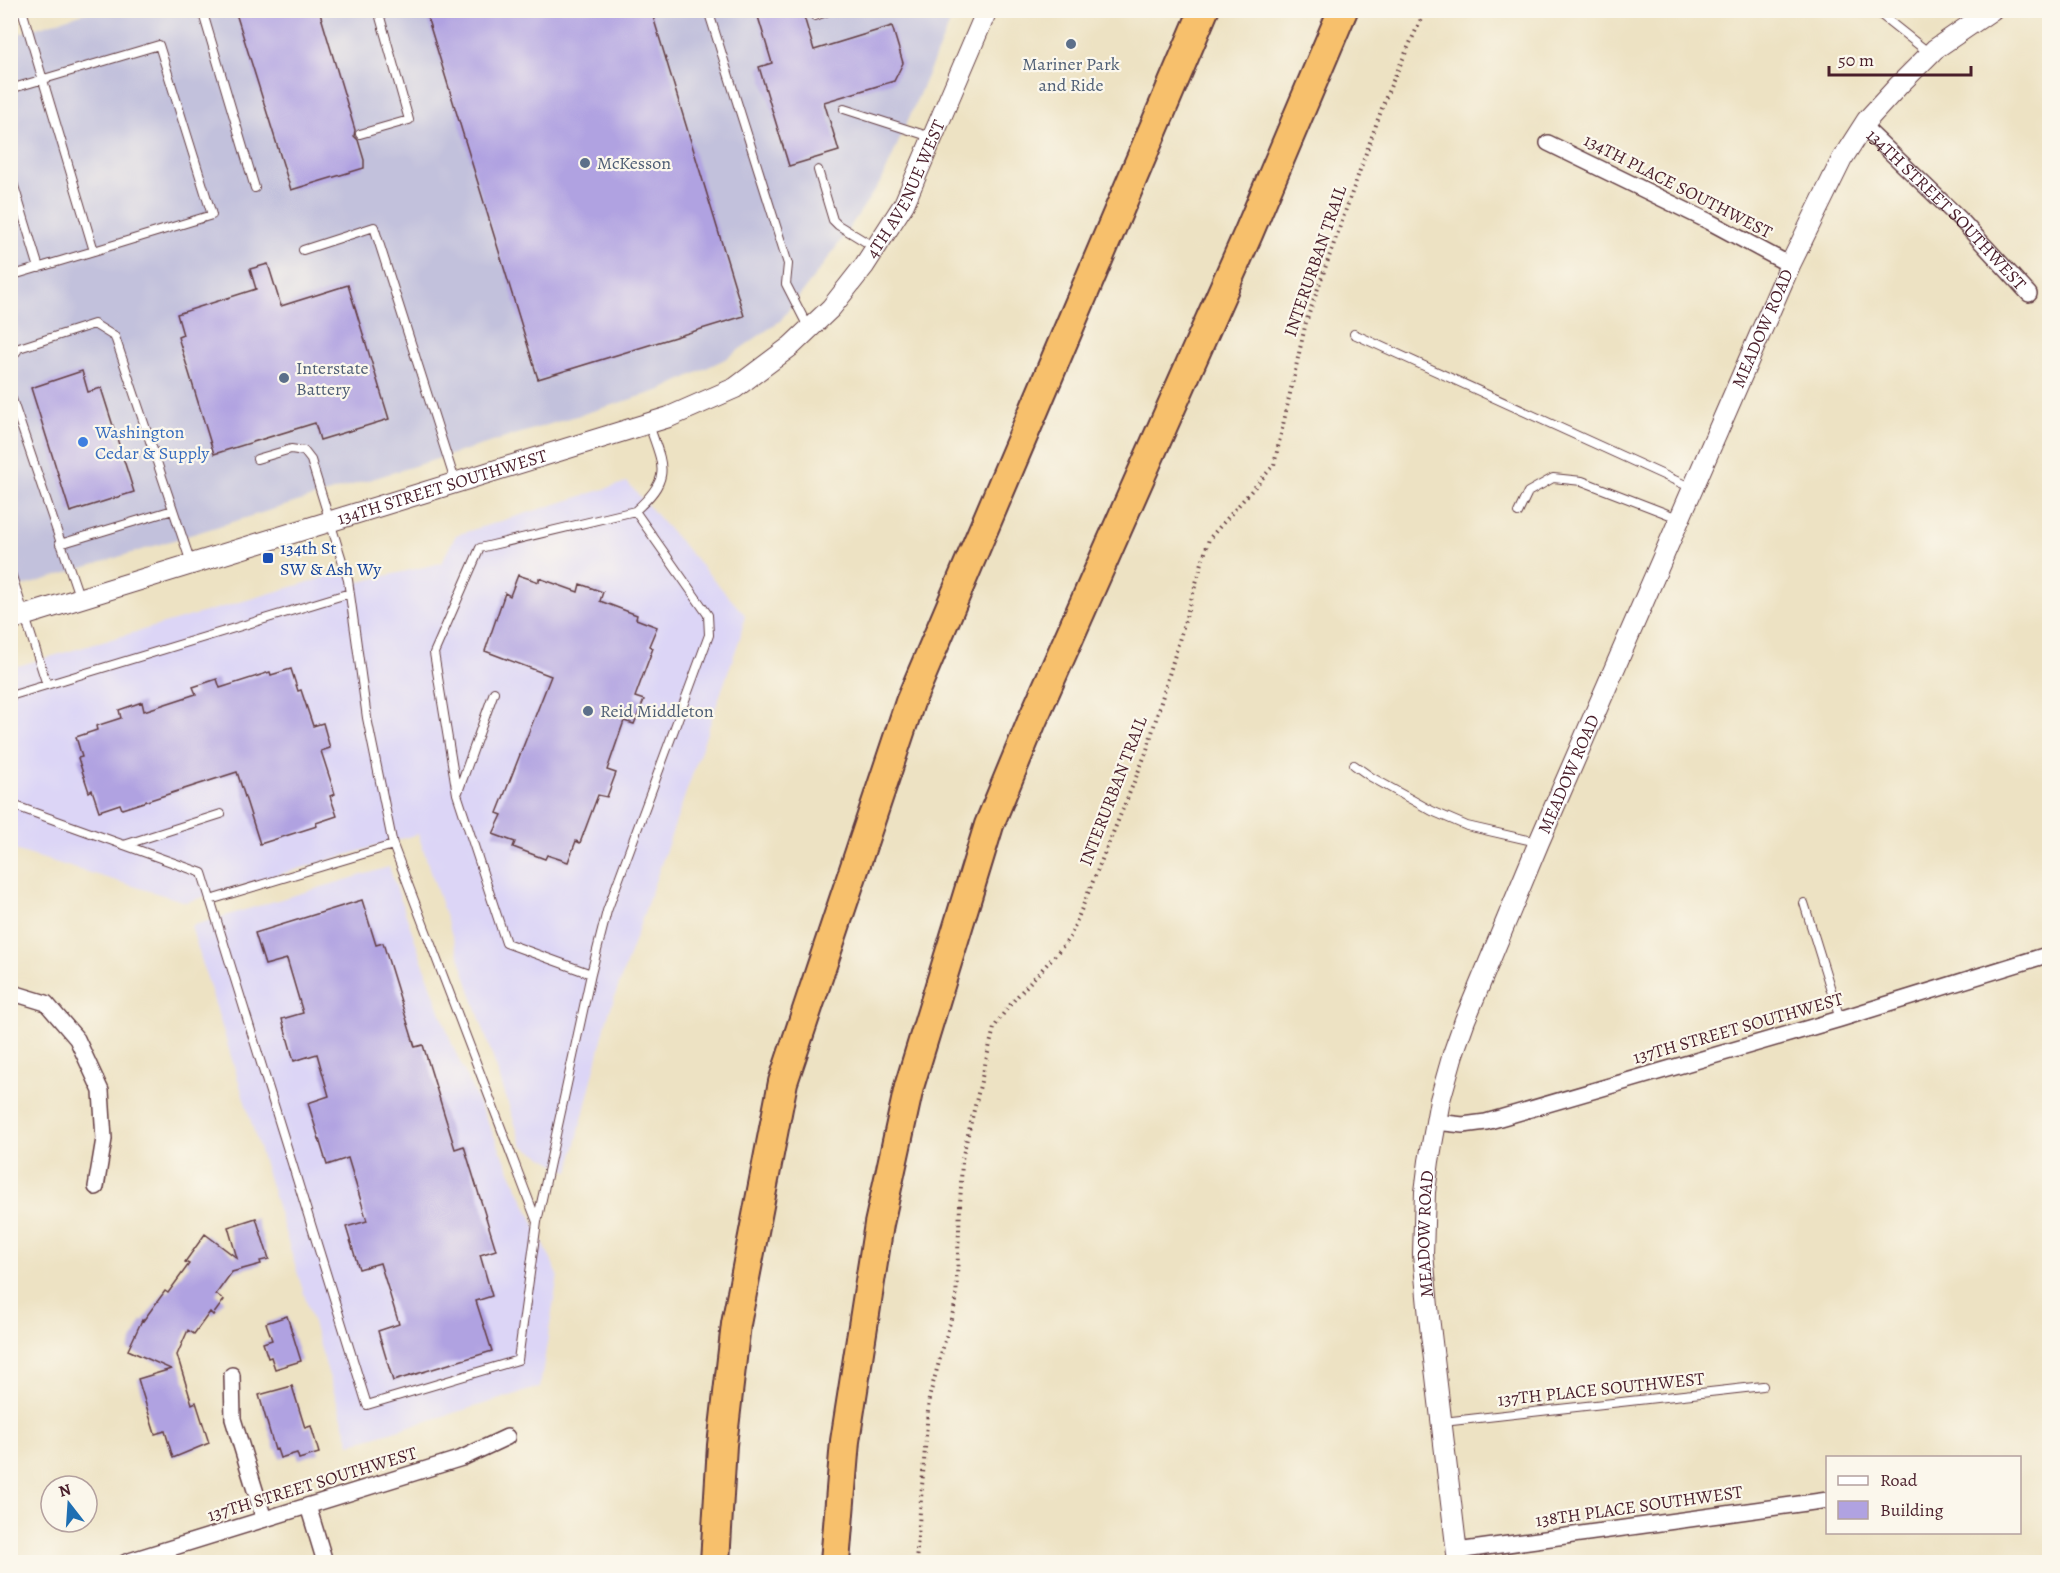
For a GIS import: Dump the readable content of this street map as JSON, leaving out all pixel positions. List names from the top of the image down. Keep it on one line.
{"streets":{"street":["134TH PLACE SOUTHWEST","4TH AVENUE WEST","134TH STREET SOUTHWEST","MEADOW ROAD","137TH STREET SOUTHWEST","138TH PLACE SOUTHWEST"],"lane":["137TH PLACE SOUTHWEST"],"path":["INTERURBAN TRAIL"]},"crossings":[["134TH PLACE SOUTHWEST","MEADOW ROAD"],["4TH AVENUE WEST","134TH STREET SOUTHWEST"],["134TH STREET SOUTHWEST","MEADOW ROAD"],["MEADOW ROAD","137TH STREET SOUTHWEST"],["MEADOW ROAD","137TH PLACE SOUTHWEST"],["MEADOW ROAD","138TH PLACE SOUTHWEST"]],"places":{"other":["Mariner Park and Ride","McKesson","Interstate Battery","Washington Cedar & Supply","Reid Middleton"],"transit":["134th St SW & Ash Wy"]},"legend":["Road","Building"],"scale_bar":"50 m","north":"top"}
